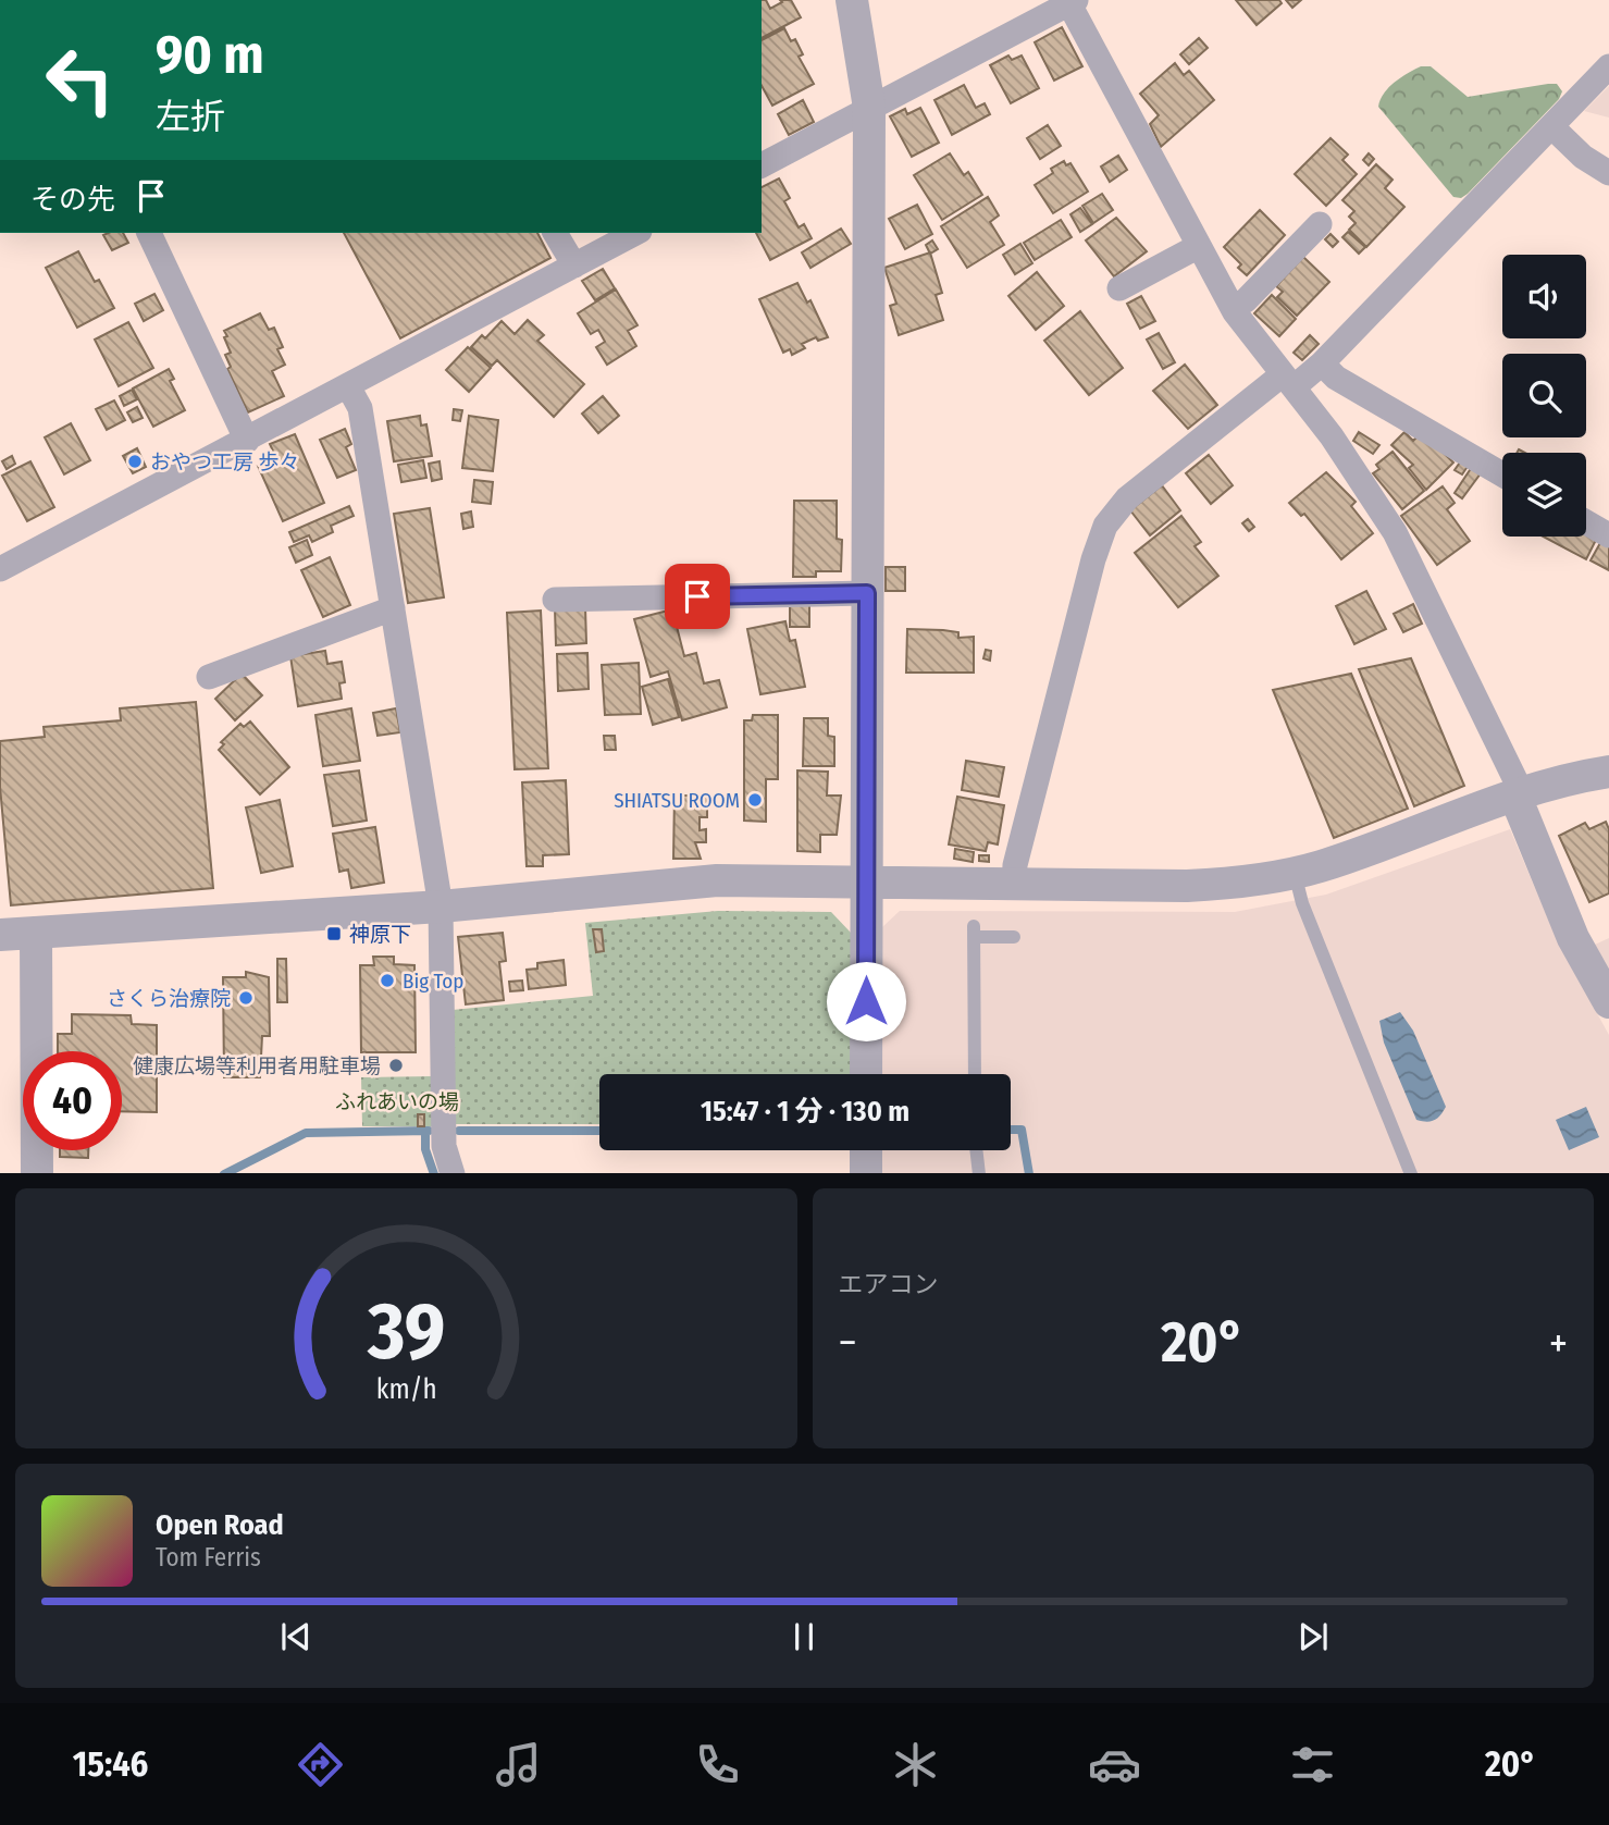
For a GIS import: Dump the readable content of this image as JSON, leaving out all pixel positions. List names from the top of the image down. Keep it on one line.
{"parks":["ふれあいの場"],"places":{"other":["おやつ工房 歩々","SHIATSU ROOM","Big Top","さくら治療院","健康広場等利用者用駐車場"],"transit":["神原下"]},"page":{"turn":["90 m","左折"],"then":"その先","limit":"40","trip":"15:47 · 1 分 · 130 m","tile":"エアコン","heat":["−","20°","+"],"song":["Open Road","Tom Ferris"],"tabs":["15:46","20°"],"gauge":["39","km/h"]}}
